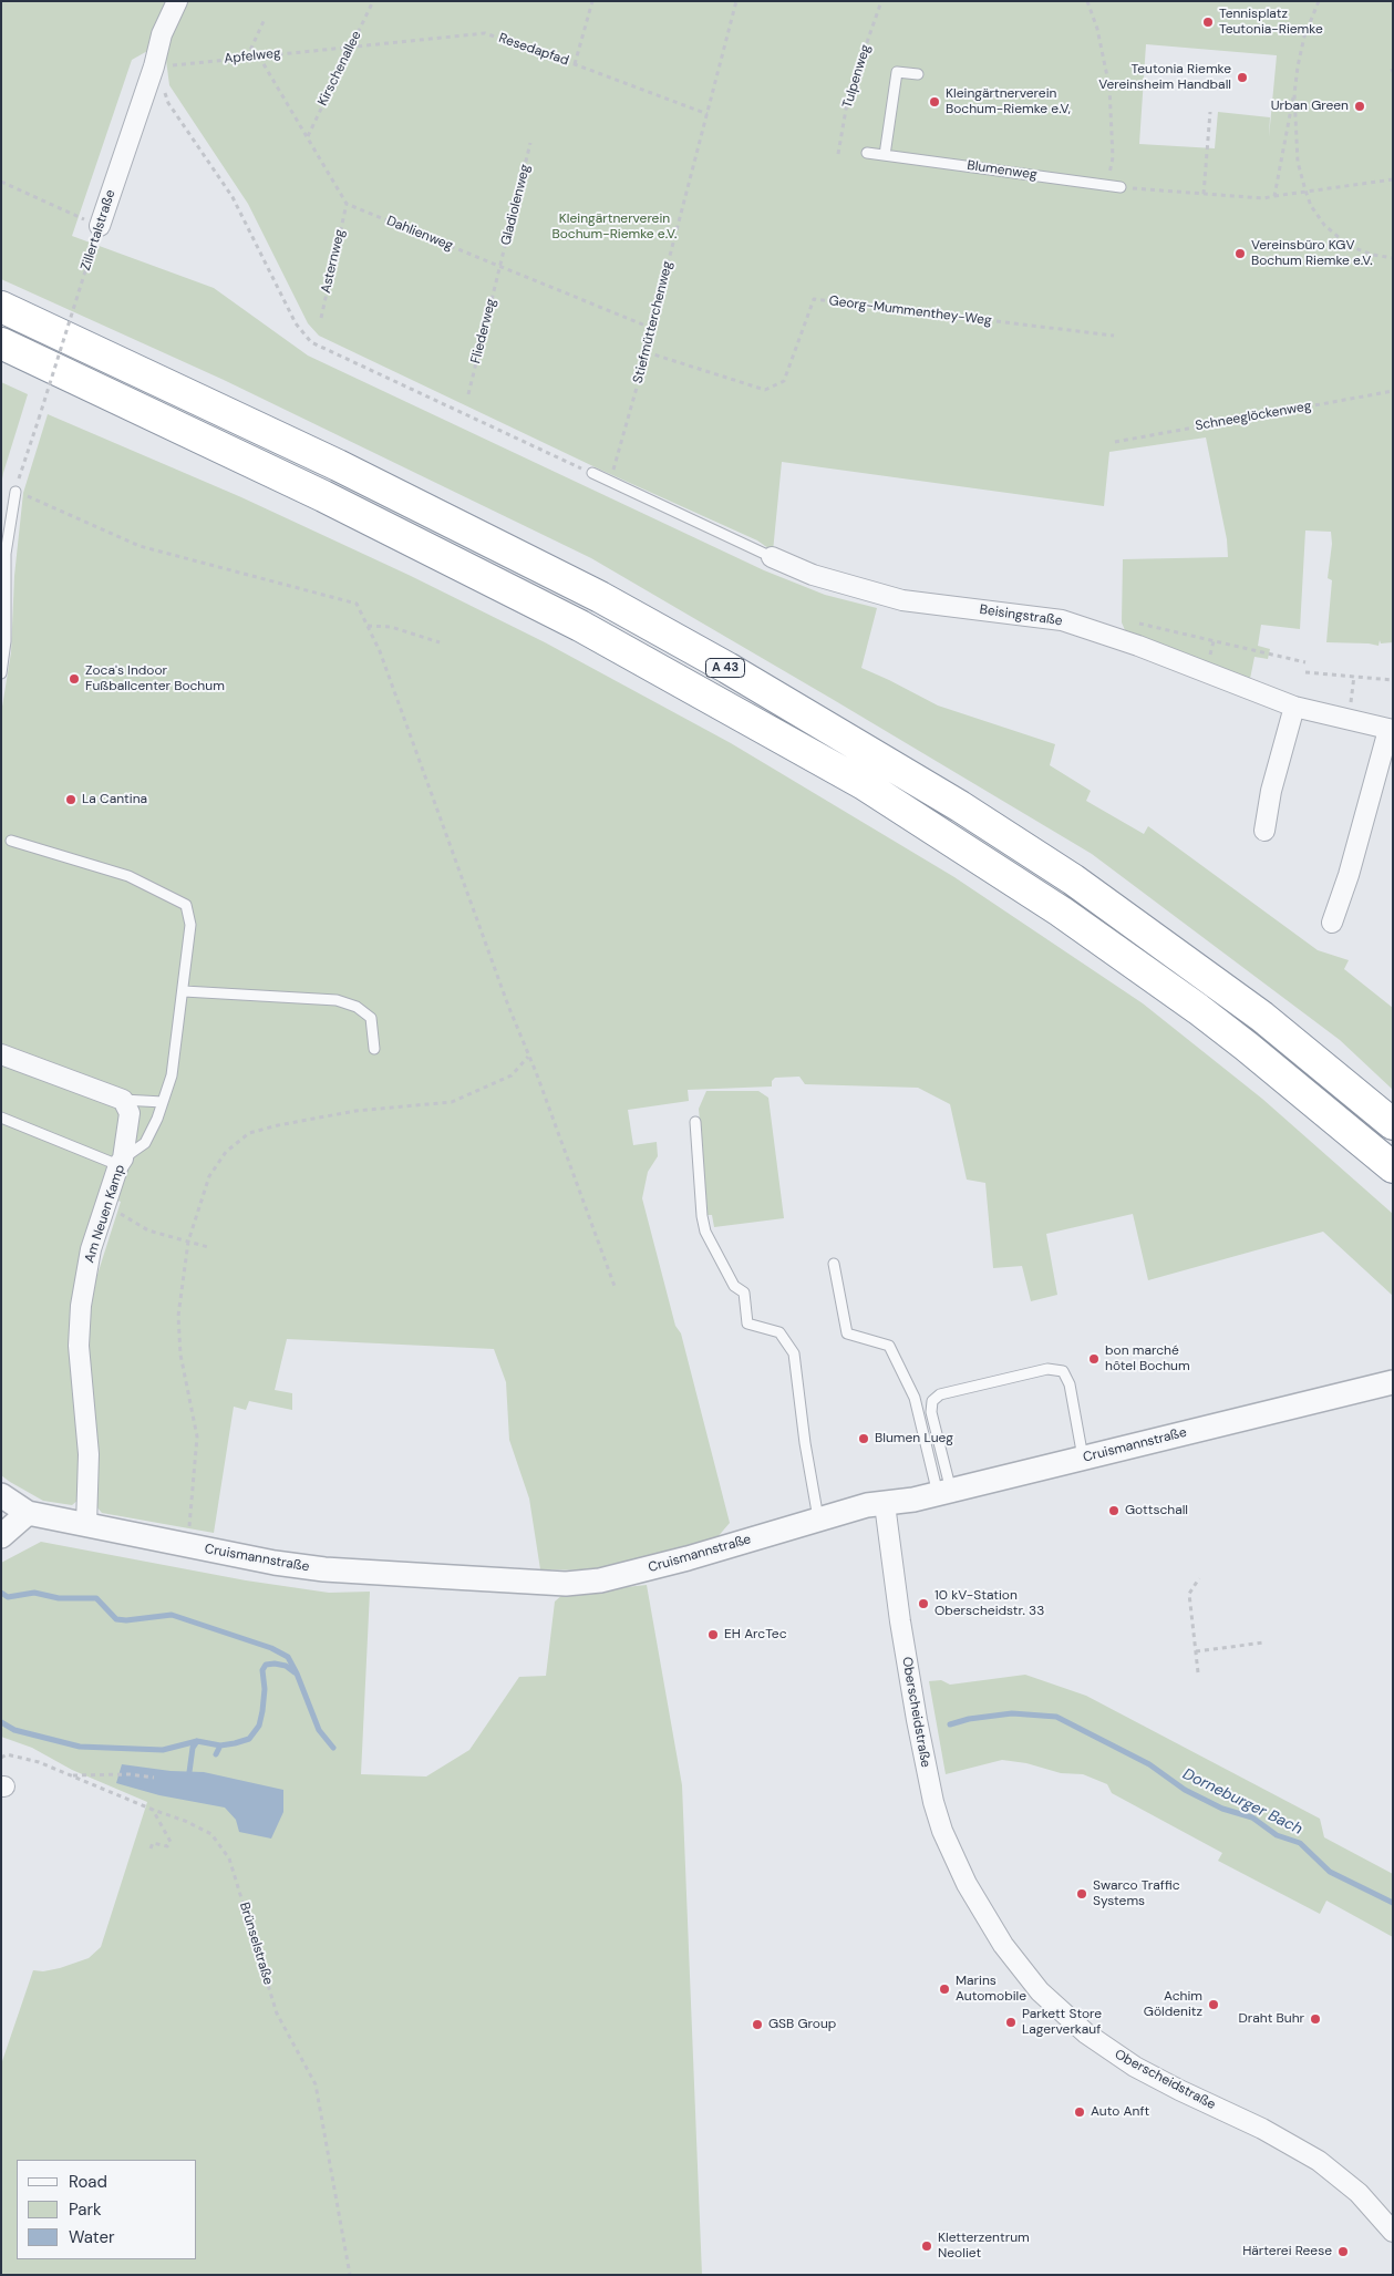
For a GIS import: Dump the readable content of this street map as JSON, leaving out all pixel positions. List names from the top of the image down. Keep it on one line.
{"streets":{"highway":["A 43"],"street":["Zillertalstraße","Beisingstraße","Am Neuen Kamp","Cruismannstraße","Oberscheidstraße"],"lane":["Blumenweg"],"path":["Resedapfad","Apfelweg","Kirschenallee","Tulpenweg","Gladiolenweg","Dahlienweg","Asternweg","Georg-Mummenthey-Weg","Stiefmütterchenweg","Fliederweg","Schneeglöckenweg","Brünselstraße"]},"crossings":[["Resedapfad","Apfelweg"],["Resedapfad","Kirschenallee"],["Resedapfad","Stiefmütterchenweg"],["Apfelweg","Kirschenallee"],["Apfelweg","Zillertalstraße"],["Gladiolenweg","Dahlienweg"],["Gladiolenweg","Fliederweg"],["Dahlienweg","Asternweg"],["Dahlienweg","Stiefmütterchenweg"],["Dahlienweg","Fliederweg"],["Georg-Mummenthey-Weg","Stiefmütterchenweg"],["Am Neuen Kamp","Cruismannstraße"],["Cruismannstraße","Oberscheidstraße"]],"water":["Dorneburger Bach"],"parks":["Kleingärtnerverein Bochum-Riemke e.V."],"places":["Tennisplatz Teutonia-Riemke","Teutonia Riemke Vereinsheim Handball","Kleingärtnerverein Bochum-Riemke e.V,","Urban Green","Vereinsbüro KGV Bochum Riemke e.V.","Zoca's Indoor Fußballcenter Bochum","La Cantina","bon marché hôtel Bochum","Blumen Lueg","Gottschall","10 kV-Station Oberscheidstr. 33","EH ArcTec","Swarco Traffic Systems","Marins Automobile","Achim Göldenitz","Draht Buhr","Parkett Store Lagerverkauf","GSB Group","Auto Anft","Kletterzentrum Neoliet","Härterei Reese"],"legend":["Road","Park","Water"]}
